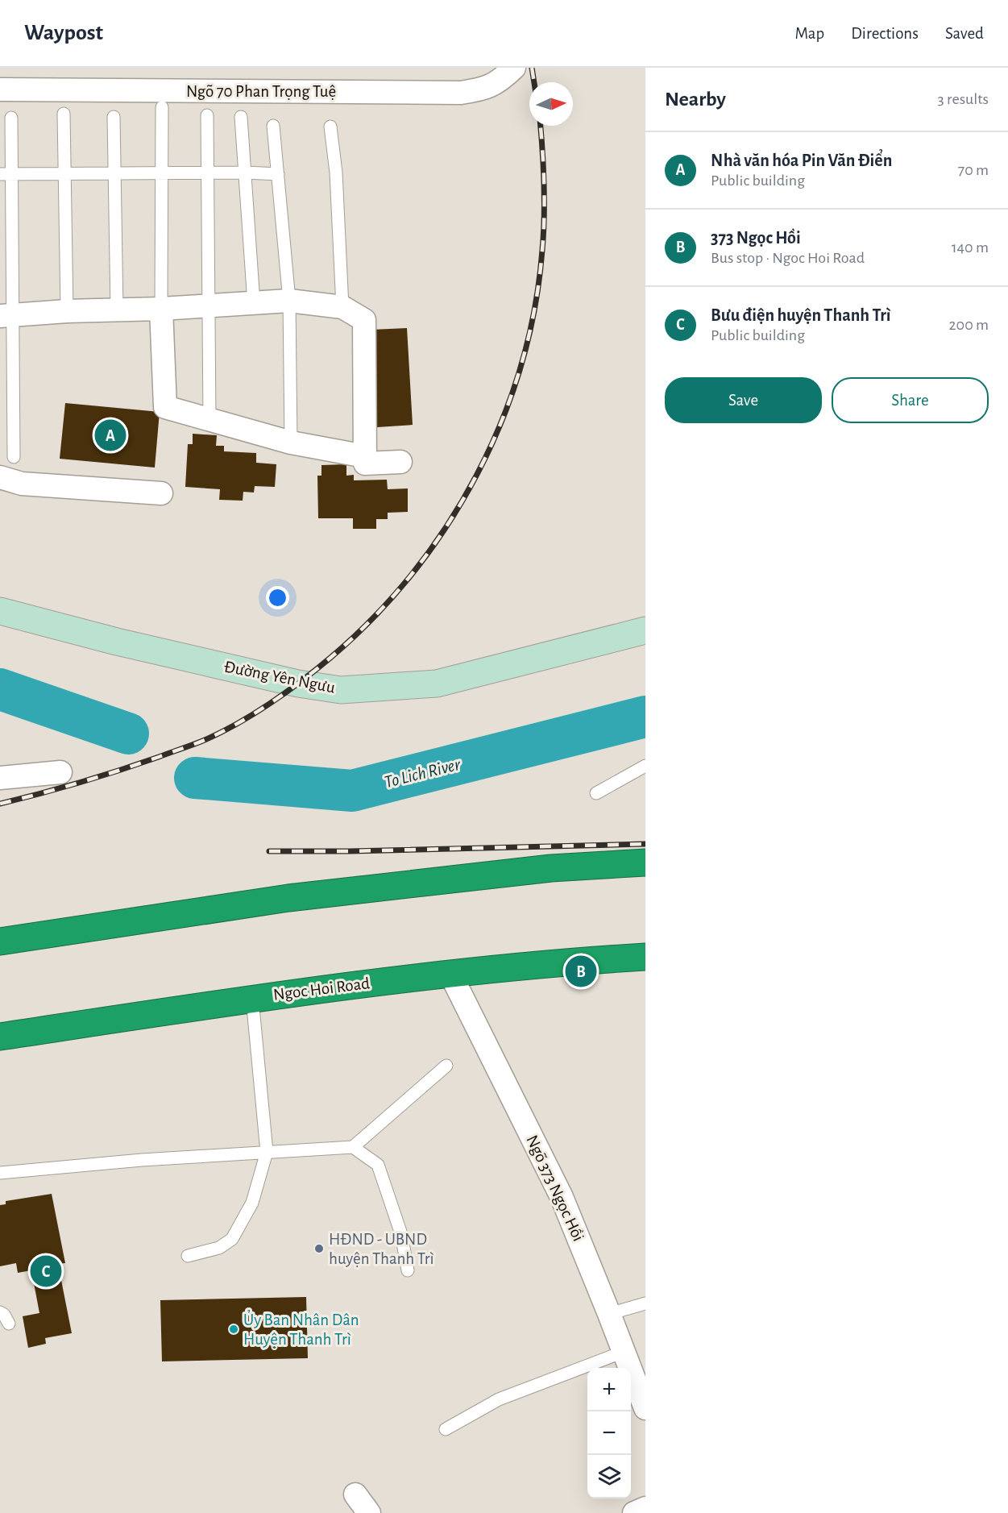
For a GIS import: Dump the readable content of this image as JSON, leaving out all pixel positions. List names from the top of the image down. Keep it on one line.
{"streets":{"highway":["Ngoc Hoi Road"],"street":["Ngõ 70 Phan Trọng Tuệ","Đường Yên Ngưu","Ngõ 373 Ngọc Hồi"]},"crossings":[["Ngoc Hoi Road","Ngõ 373 Ngọc Hồi"]],"water":["To Lich River"],"places":["HĐND - UBND huyện Thanh Trì","Ủy Ban Nhân Dân Huyện Thanh Trì"],"north":"right","page":{"header":"Waypost","nav":["Map","Directions","Saved"],"heading":["Nearby","3 results"],"list":[{"mark":"A","name":"Nhà văn hóa Pin Văn Điển","note":"Public building","value":"70 m"},{"mark":"B","name":"373 Ngọc Hồi","note":"Bus stop · Ngoc Hoi Road","value":"140 m"},{"mark":"C","name":"Bưu điện huyện Thanh Trì","note":"Public building","value":"200 m"}],"buttons":["Save","Share"],"pins":["A","B","C"],"map_buttons":["+","−"]}}
